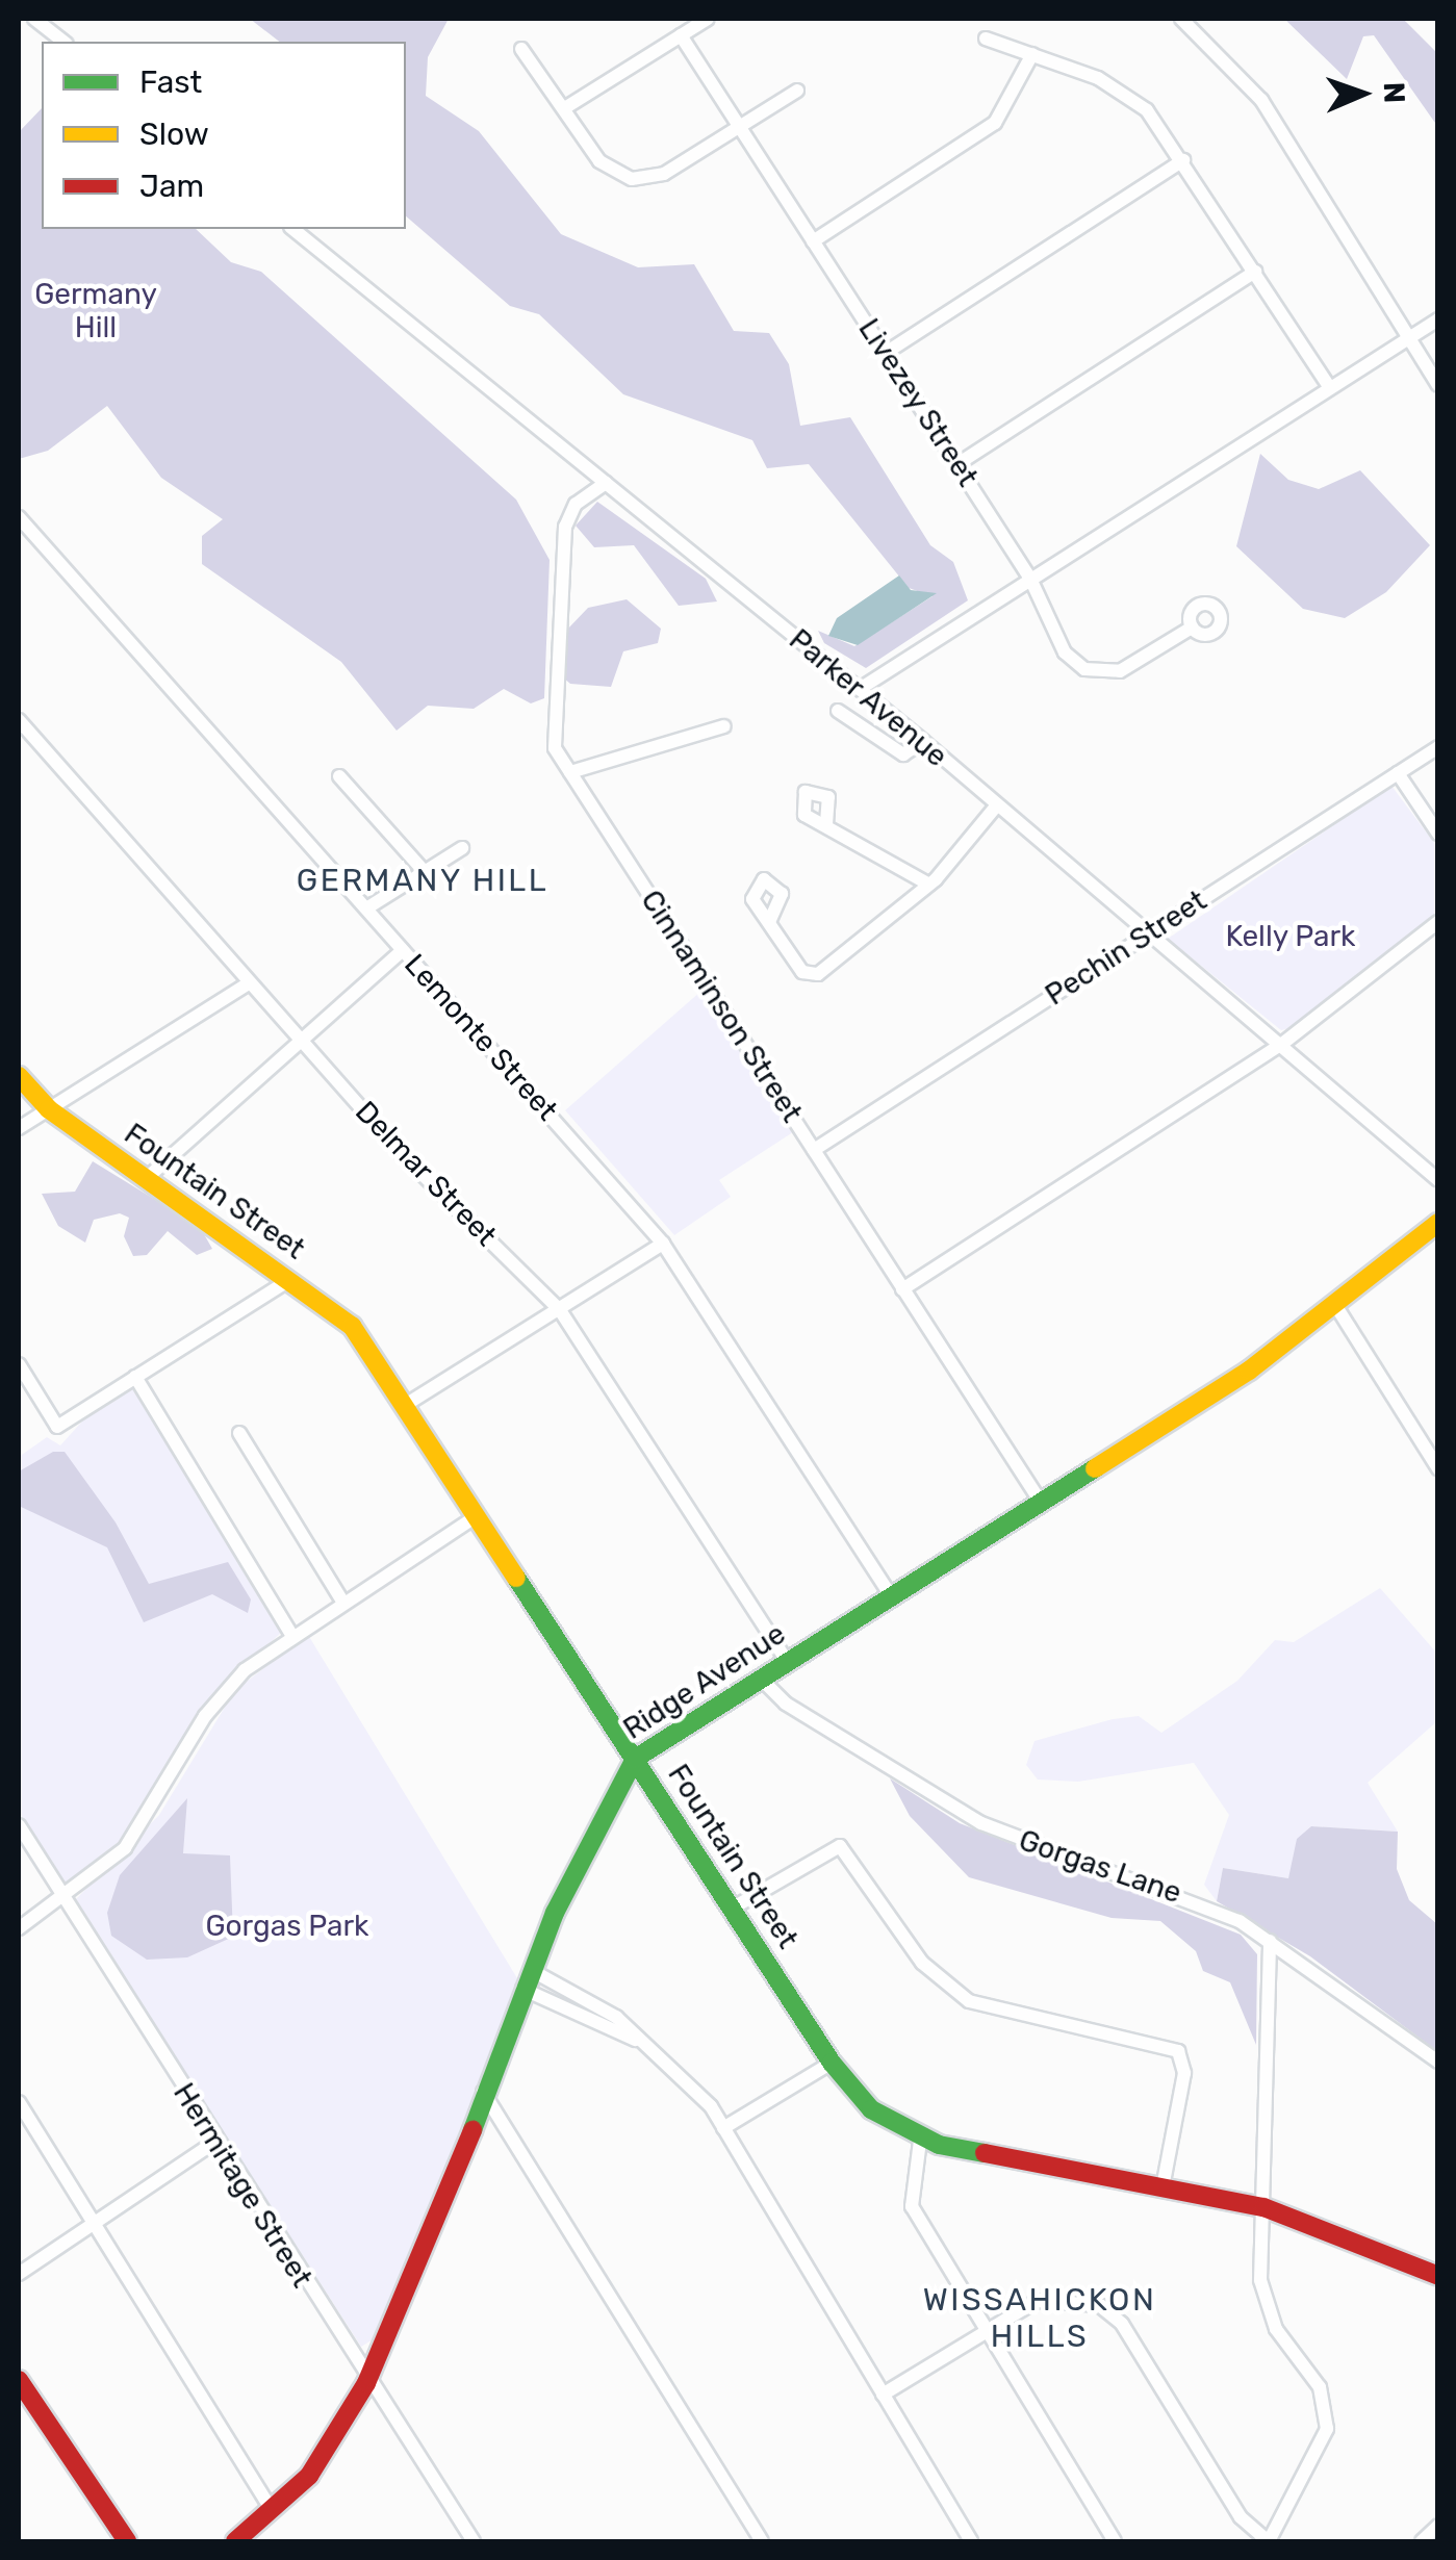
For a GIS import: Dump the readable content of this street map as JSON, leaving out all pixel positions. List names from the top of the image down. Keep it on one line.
{"streets":{"street":["Livezey Street","Parker Avenue","Pechin Street","Cinnaminson Street","Lemonte Street","Delmar Street","Fountain Street","Ridge Avenue","Gorgas Lane","Hermitage Street"]},"crossings":[["Parker Avenue","Pechin Street"],["Parker Avenue","Cinnaminson Street"],["Pechin Street","Cinnaminson Street"],["Cinnaminson Street","Ridge Avenue"],["Lemonte Street","Ridge Avenue"],["Delmar Street","Ridge Avenue"],["Fountain Street","Ridge Avenue"],["Ridge Avenue","Gorgas Lane"],["Ridge Avenue","Hermitage Street"]],"districts":["GERMANY HILL","WISSAHICKON HILLS"],"parks":["Germany Hill","Kelly Park","Gorgas Park"],"legend":["Fast","Slow","Jam"],"north":"right"}
